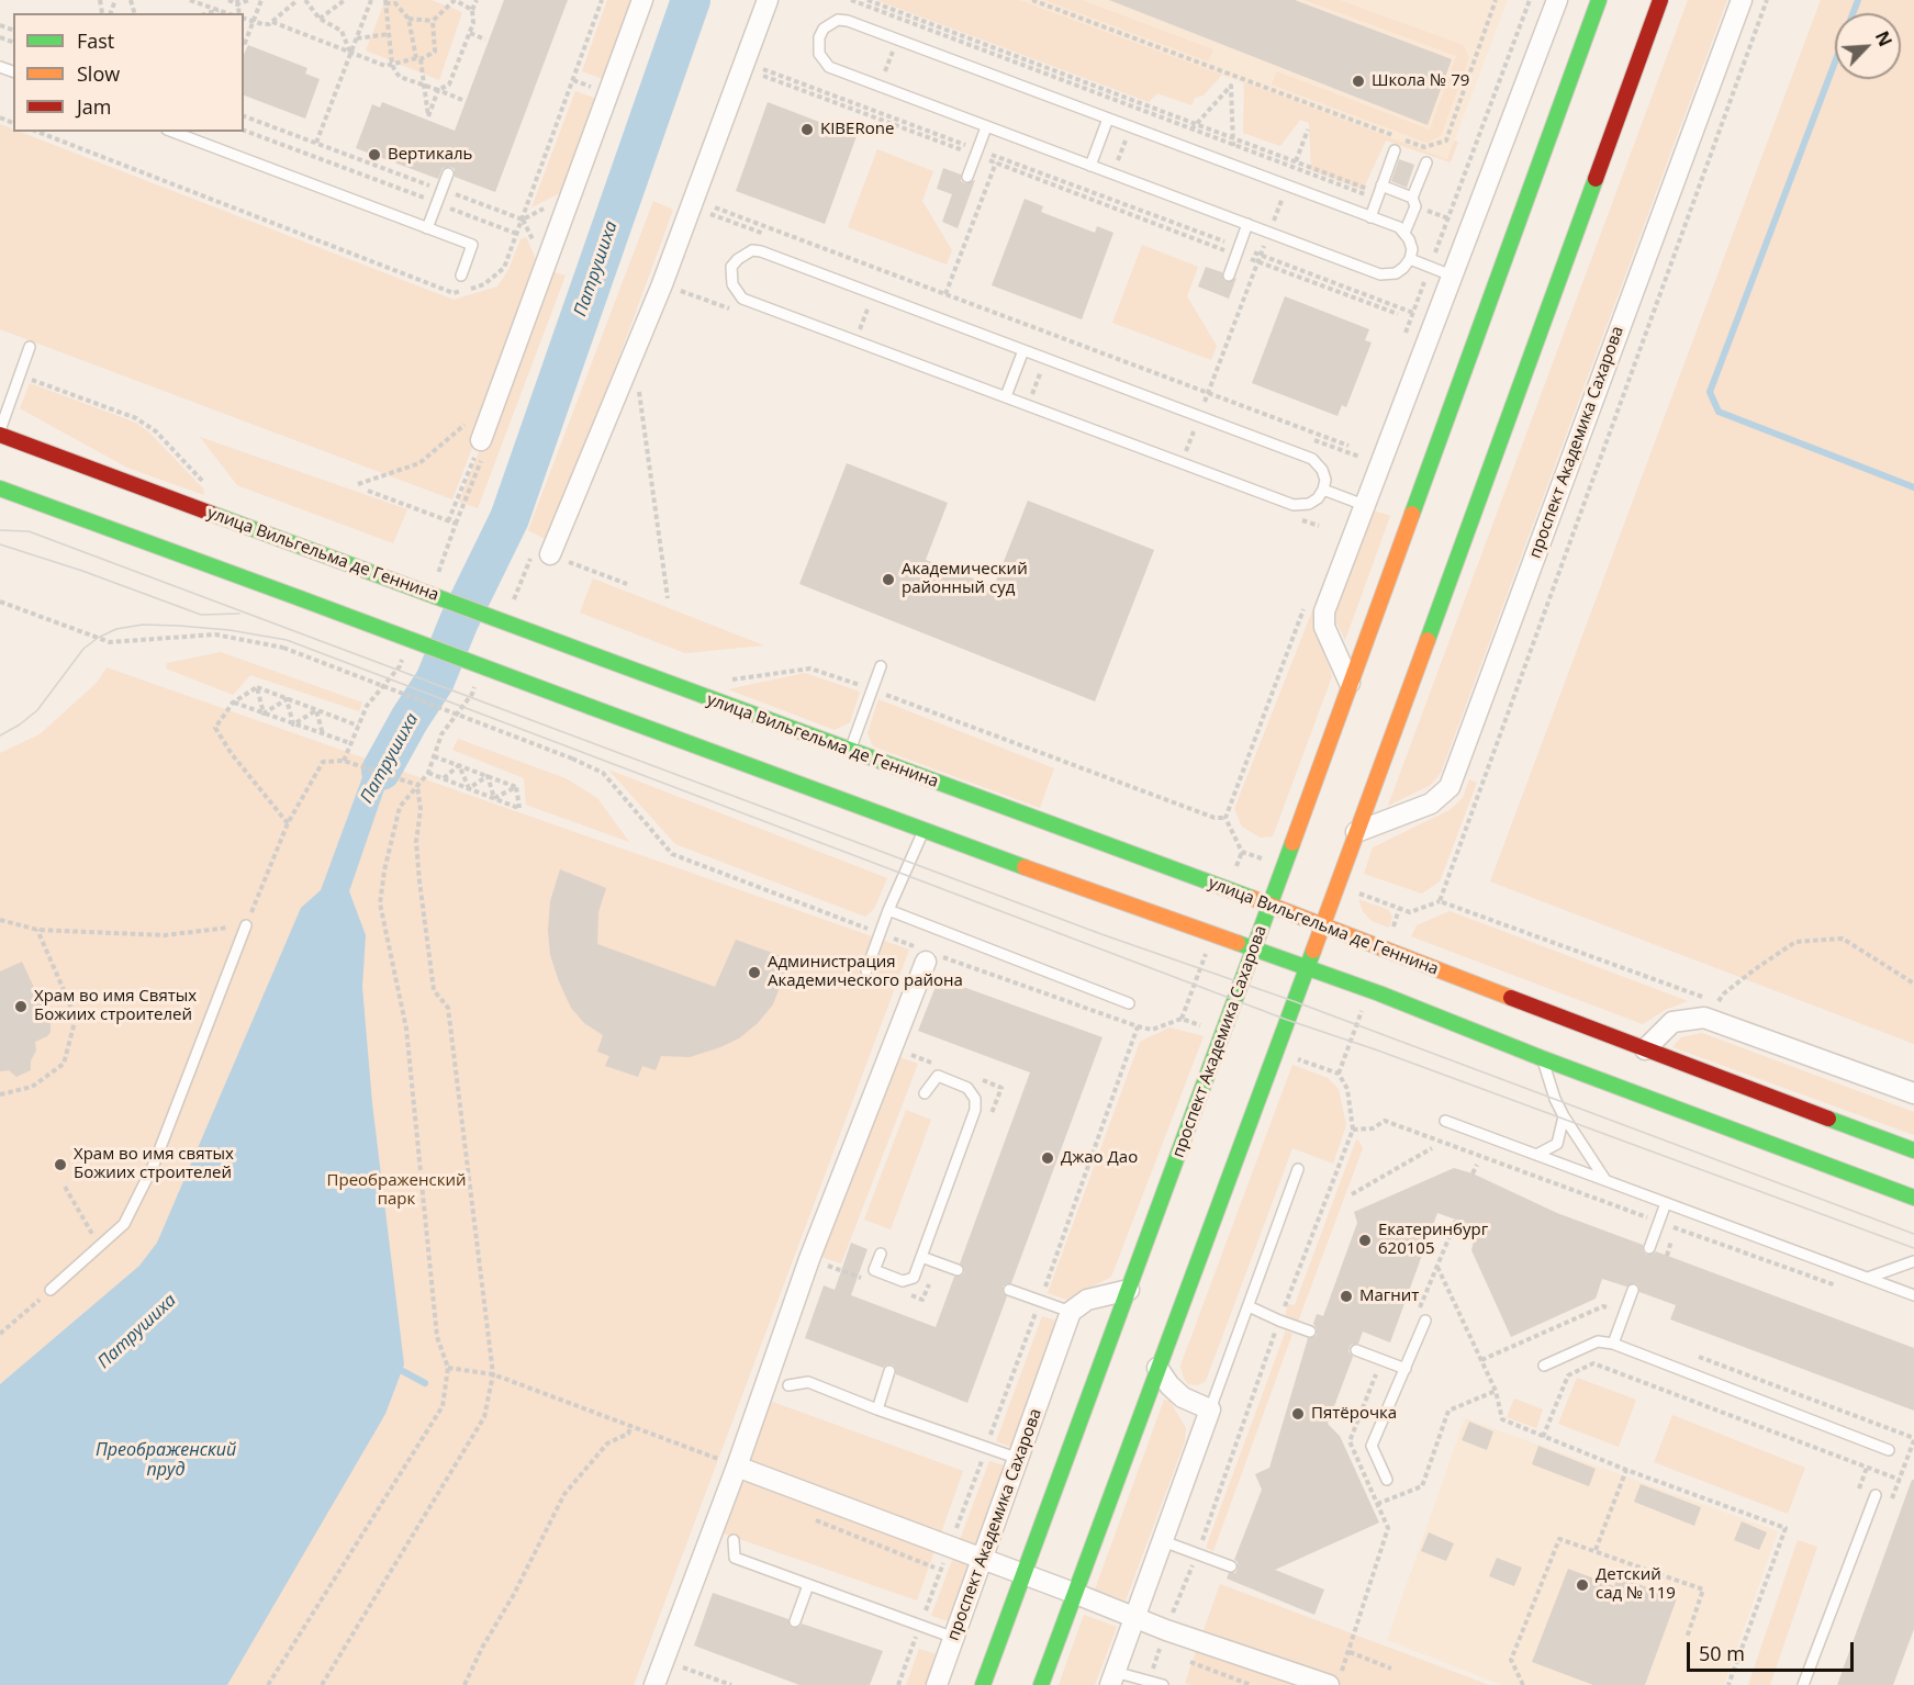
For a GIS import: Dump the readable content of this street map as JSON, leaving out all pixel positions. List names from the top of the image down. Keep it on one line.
{"streets":{"street":["проспект Академика Сахарова","улица Вильгельма де Геннина"]},"crossings":[["проспект Академика Сахарова","улица Вильгельма де Геннина"]],"water":["Патрушиха","Преображенский пруд"],"parks":["Преображенский парк"],"places":["Школа № 79","KIBERone","Вертикаль","Академический районный суд","Администрация Академического района","Храм во имя Святых Божиих строителей","Джао Дао","Храм во имя святых Божиих строителей","Екатеринбург 620105","Магнит","Пятёрочка","Детский сад № 119"],"legend":["Fast","Slow","Jam"],"scale_bar":"50 m","north":"top right"}
